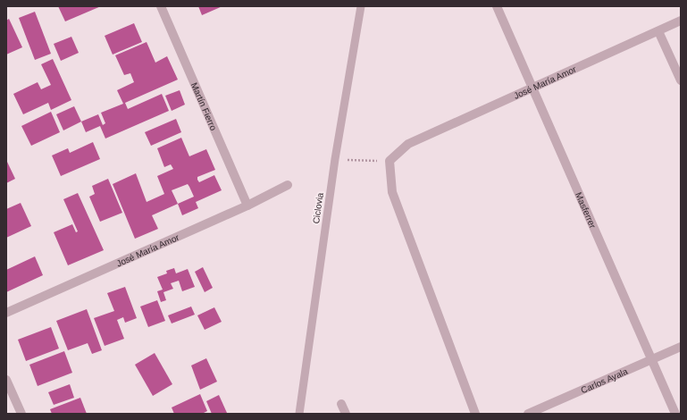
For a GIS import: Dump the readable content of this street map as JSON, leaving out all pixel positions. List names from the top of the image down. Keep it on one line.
{"streets":{"street":["José María Amor","Martín Fierro","Masferrer","Carlos Ayala"],"lane":["Ciclovia"]},"crossings":[["José María Amor","Martín Fierro"],["José María Amor","Masferrer"],["Masferrer","Carlos Ayala"]]}
